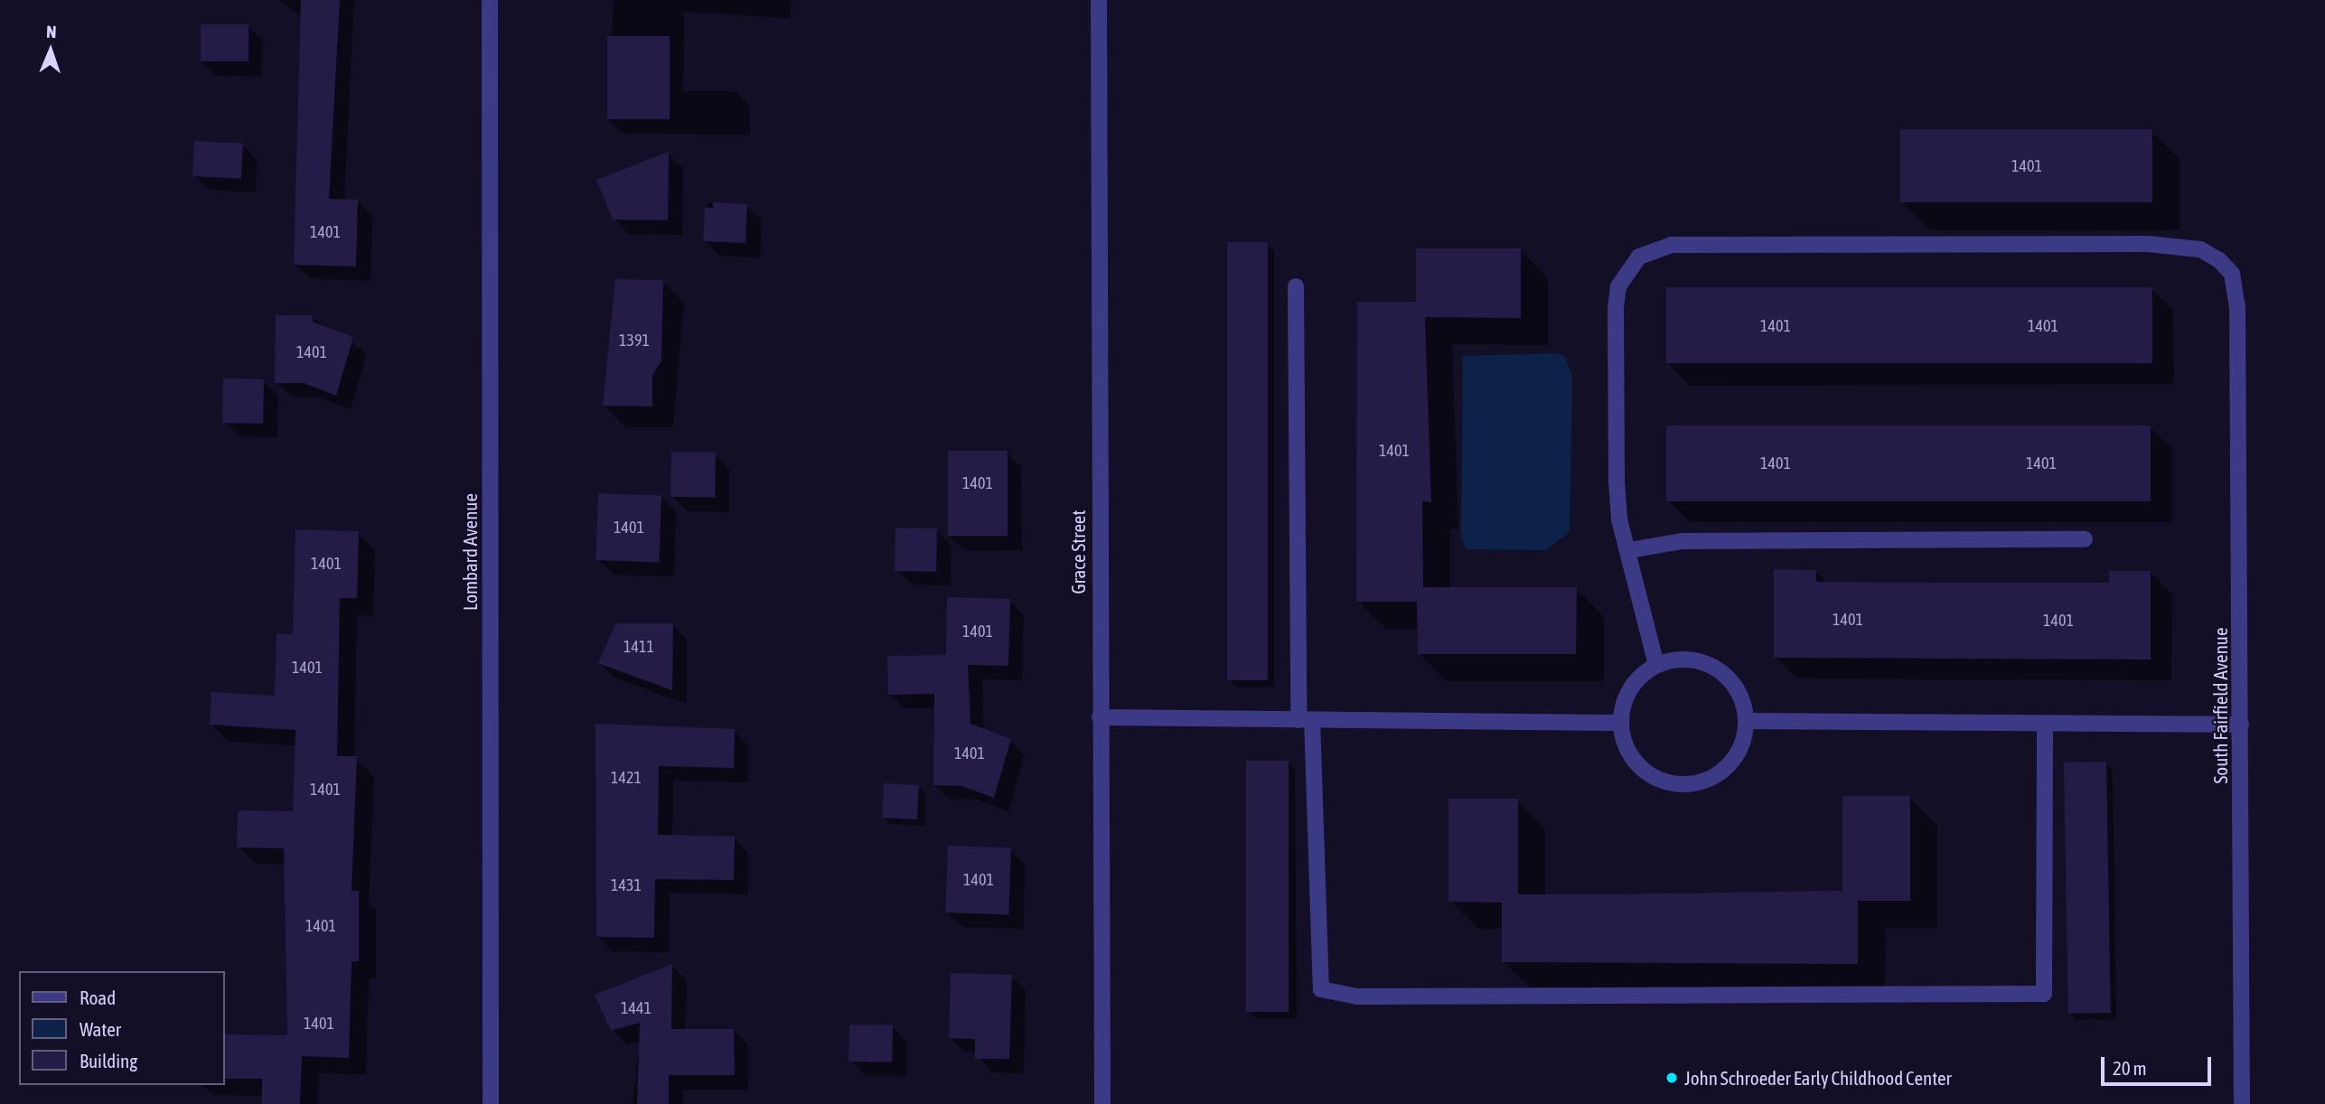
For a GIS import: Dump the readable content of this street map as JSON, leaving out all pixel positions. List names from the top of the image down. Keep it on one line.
{"streets":{"street":["Lombard Avenue","Grace Street","South Fairfield Avenue"]},"places":["John Schroeder Early Childhood Center"],"house_numbers":["1401","1401","1401","1401","1391","1401","1401","1401","1401","1401","1401","1401","1401","1401","1401","1411","1401","1401","1421","1401","1401","1431","1401","1441","1401"],"legend":["Road","Water","Building"],"scale_bar":"20 m","north":"top"}
